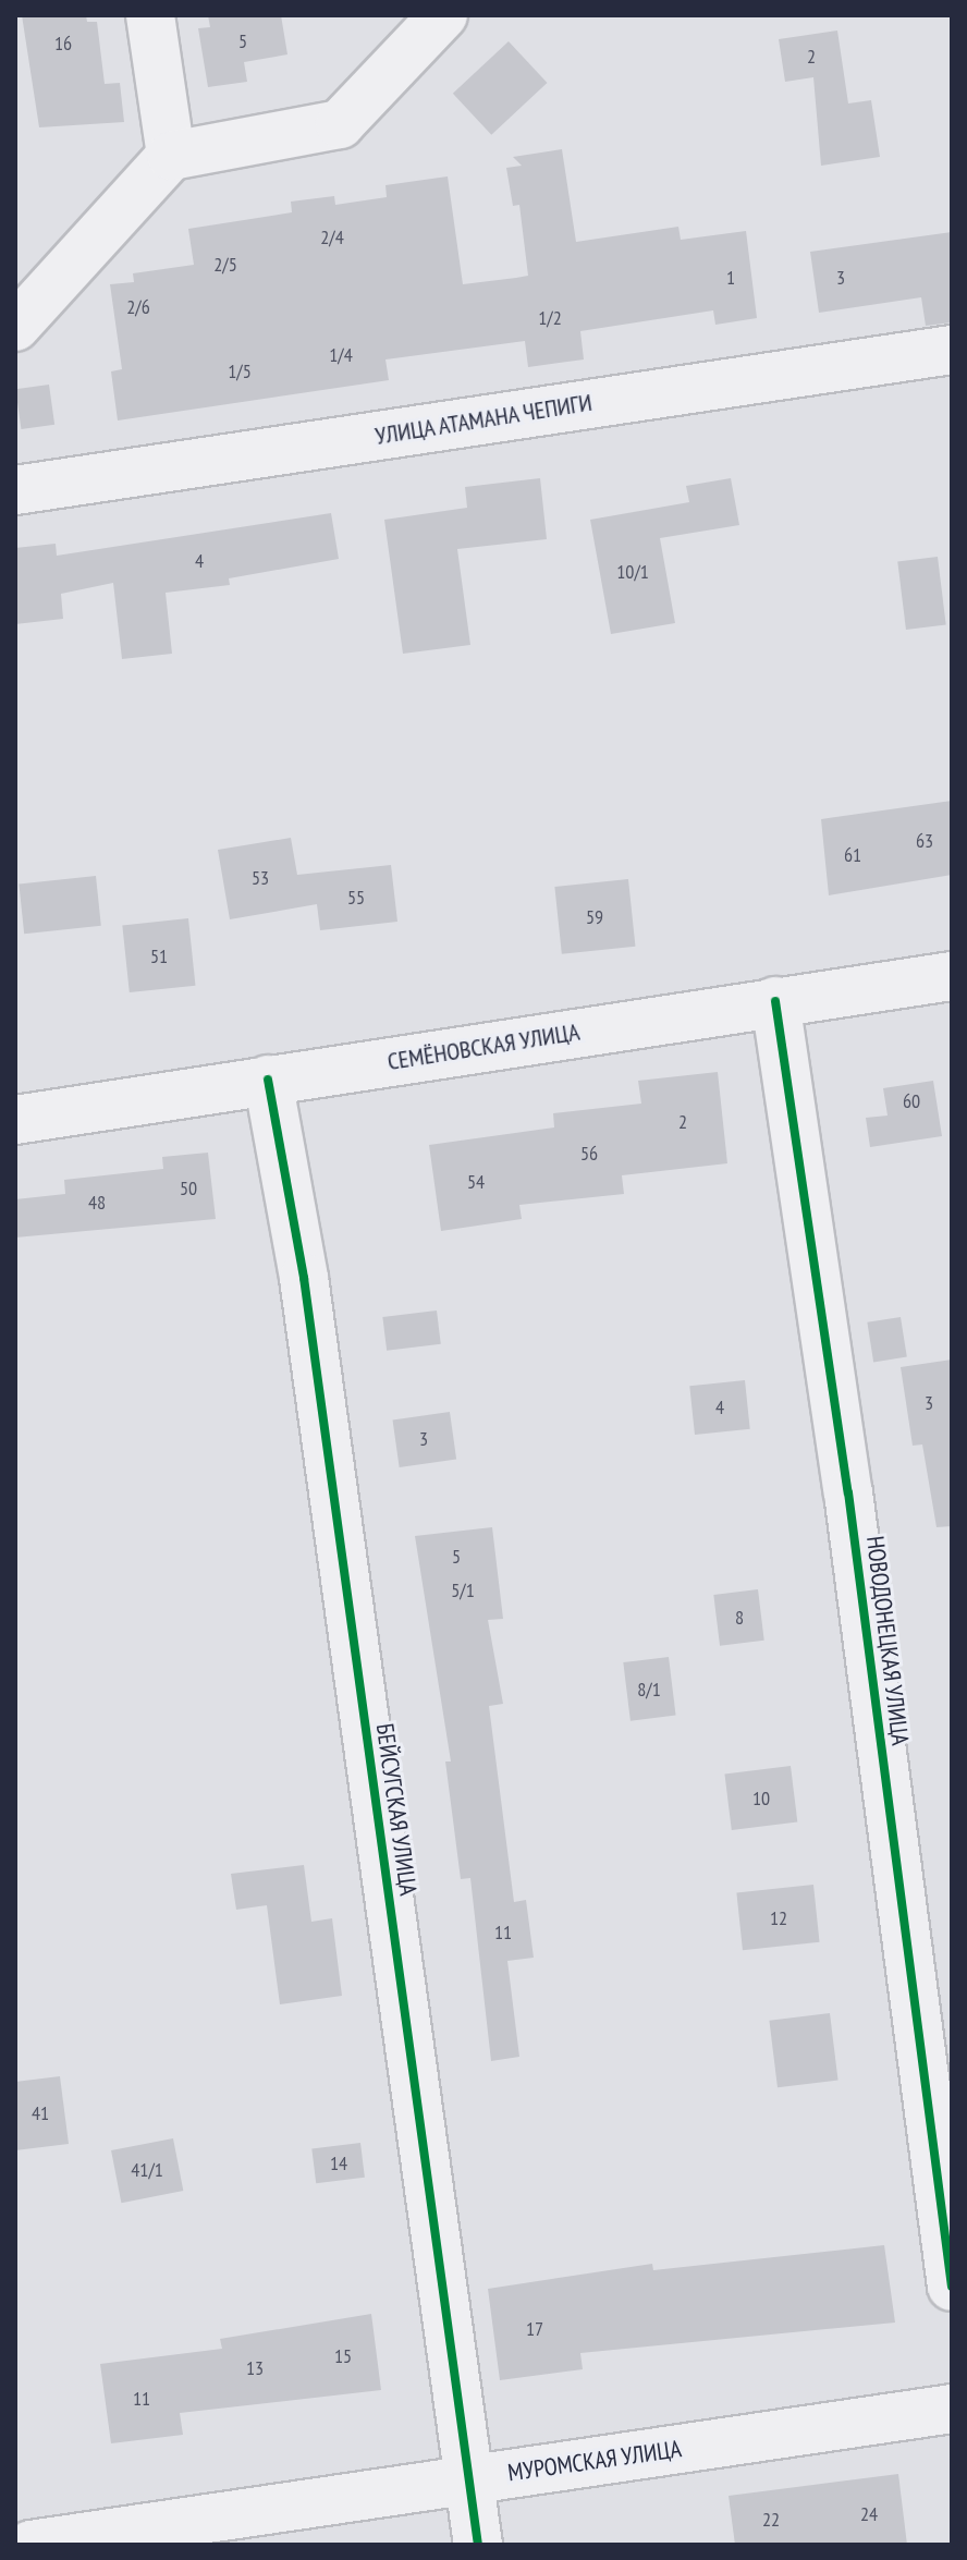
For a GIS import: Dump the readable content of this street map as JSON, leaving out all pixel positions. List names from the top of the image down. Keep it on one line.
{"streets":{"street":["УЛИЦА АТАМАНА ЧЕПИГИ","СЕМЁНОВСКАЯ УЛИЦА","НОВОДОНЕЦКАЯ УЛИЦА","БЕЙСУГСКАЯ УЛИЦА","МУРОМСКАЯ УЛИЦА"]},"crossings":[["СЕМЁНОВСКАЯ УЛИЦА","НОВОДОНЕЦКАЯ УЛИЦА"],["СЕМЁНОВСКАЯ УЛИЦА","БЕЙСУГСКАЯ УЛИЦА"],["БЕЙСУГСКАЯ УЛИЦА","МУРОМСКАЯ УЛИЦА"]],"house_numbers":["5","16","2","2/4","2/5","1","3","2/6","1/2","1/4","1/5","4","10/1","63","61","53","55","59","51","60","2","56","54","50","48","3","4","3","5","5/1","8","8/1","10","12","11","41","14","41/1","17","15","13","11","24","22"]}
